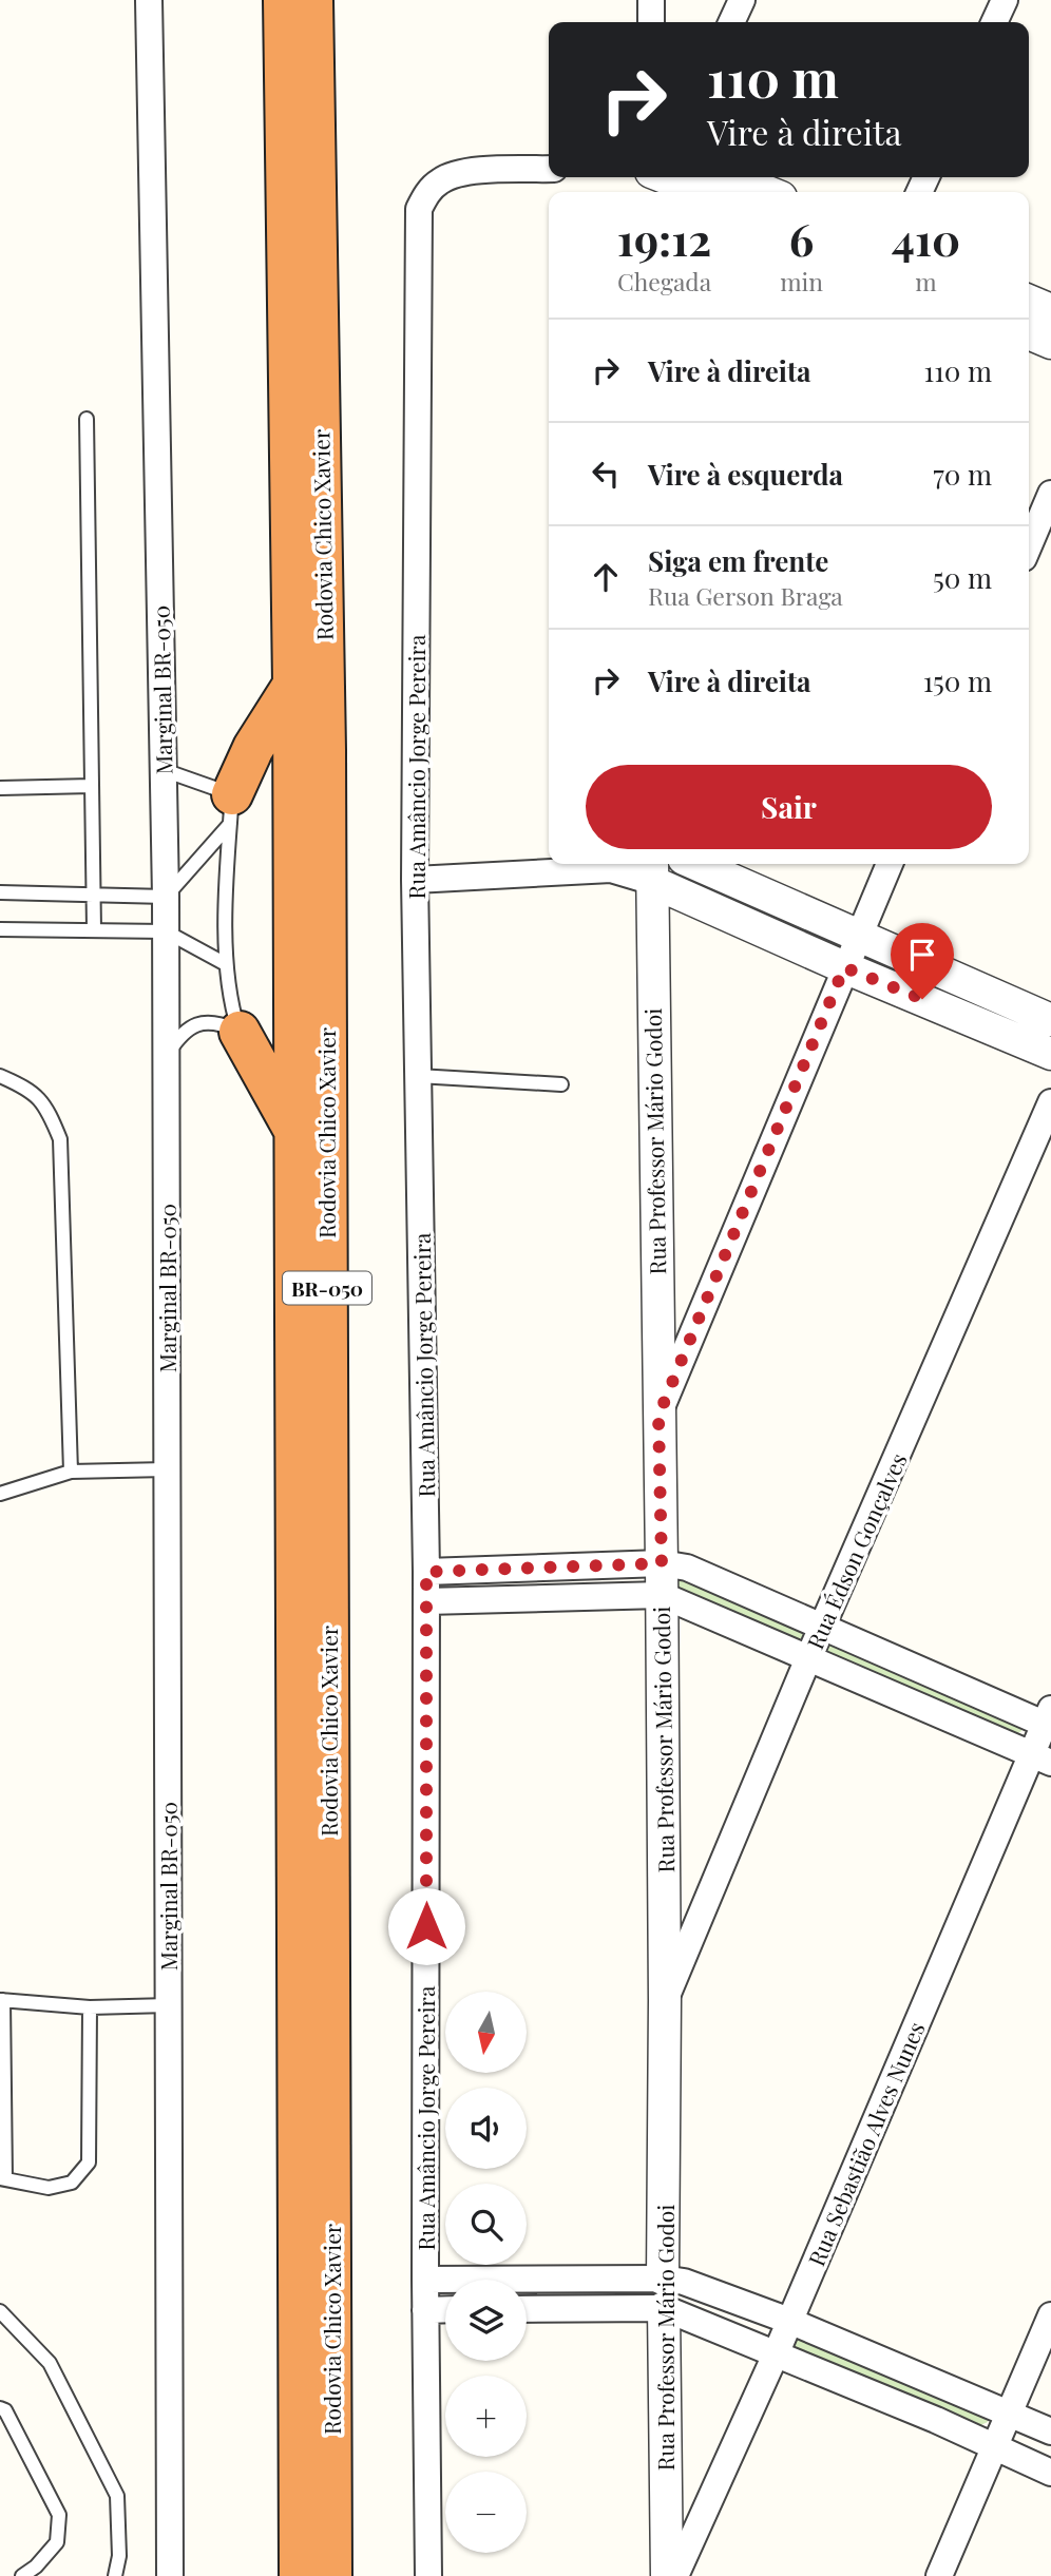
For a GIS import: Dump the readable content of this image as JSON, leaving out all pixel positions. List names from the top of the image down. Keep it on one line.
{"streets":{"highway":["Rodovia Chico Xavier","BR-050"],"street":["Marginal BR-050","Rua Amâncio Jorge Pereira","Rua Professor Mário Godoi","Rua Édson Gonçalves","Rua Sebastião Alves Nunes"]},"crossings":[["Rua Professor Mário Godoi","Rua Édson Gonçalves"]],"north":"bottom","page":{"turn":["110 m","Vire à direita"],"eta":["19:12","Chegada","6","min","410","m"],"list":[{"name":"Vire à direita","value":"110 m"},{"name":"Vire à esquerda","value":"70 m"},{"name":"Siga em frente","note":"Rua Gerson Braga","value":"50 m"},{"name":"Vire à direita","value":"150 m"}],"buttons":"Sair","map_buttons":["+","−"]}}
